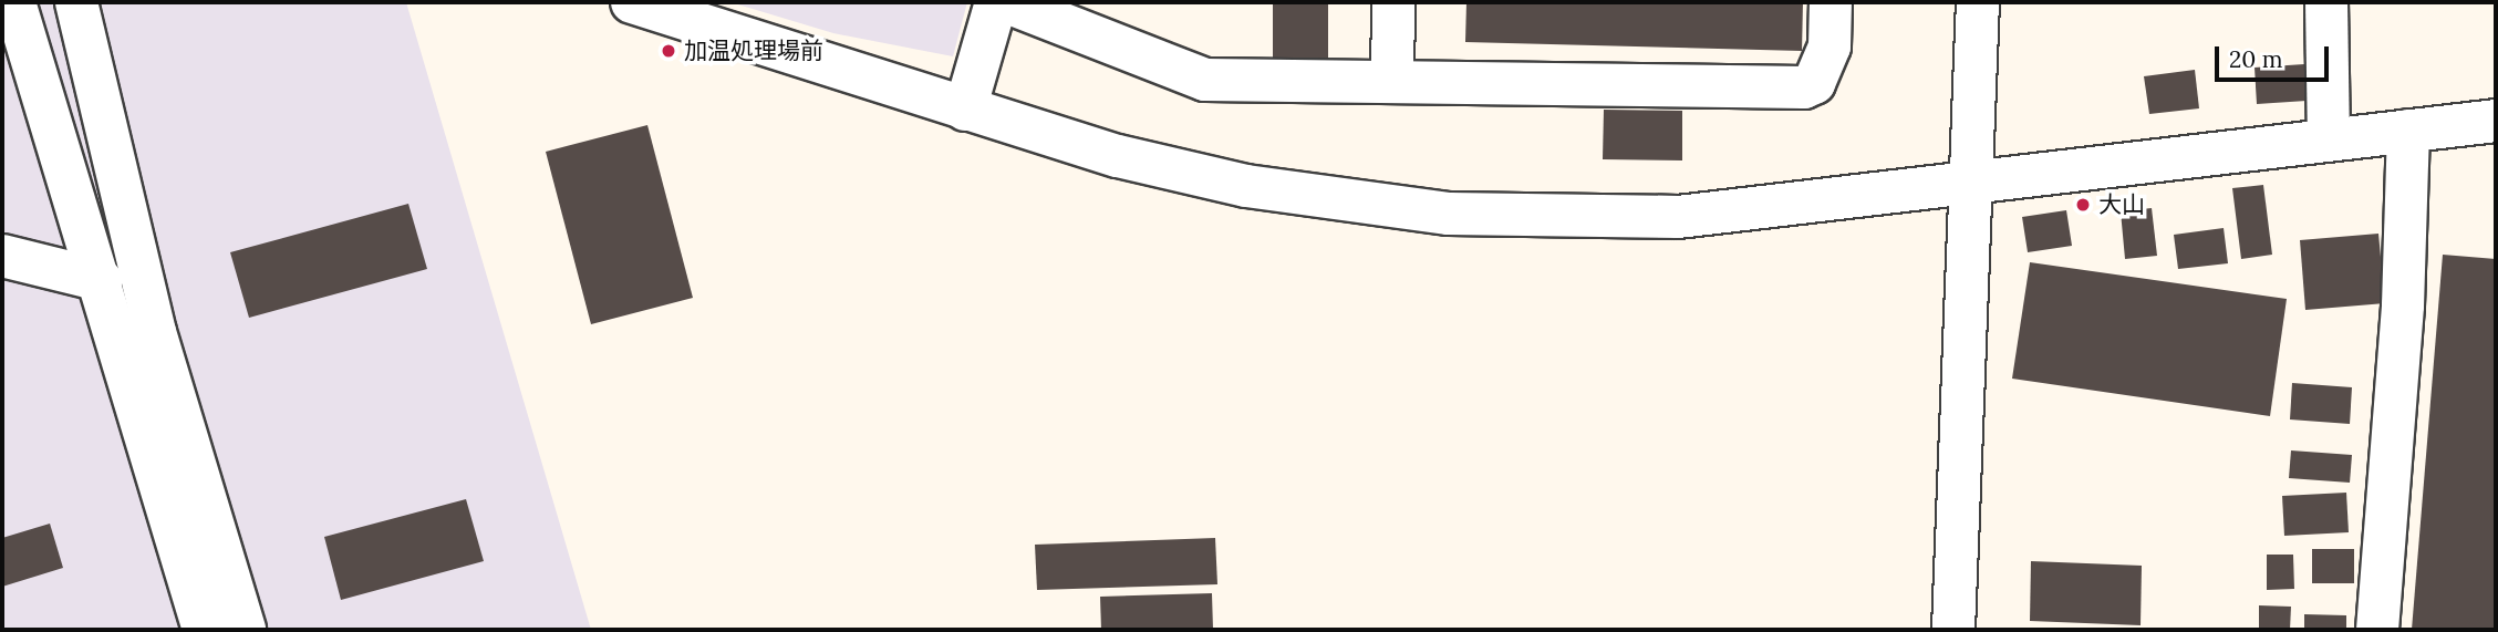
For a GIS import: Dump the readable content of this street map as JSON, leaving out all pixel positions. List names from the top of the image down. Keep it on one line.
{"places":["加温処理場前","大山"],"scale_bar":"20 m"}
